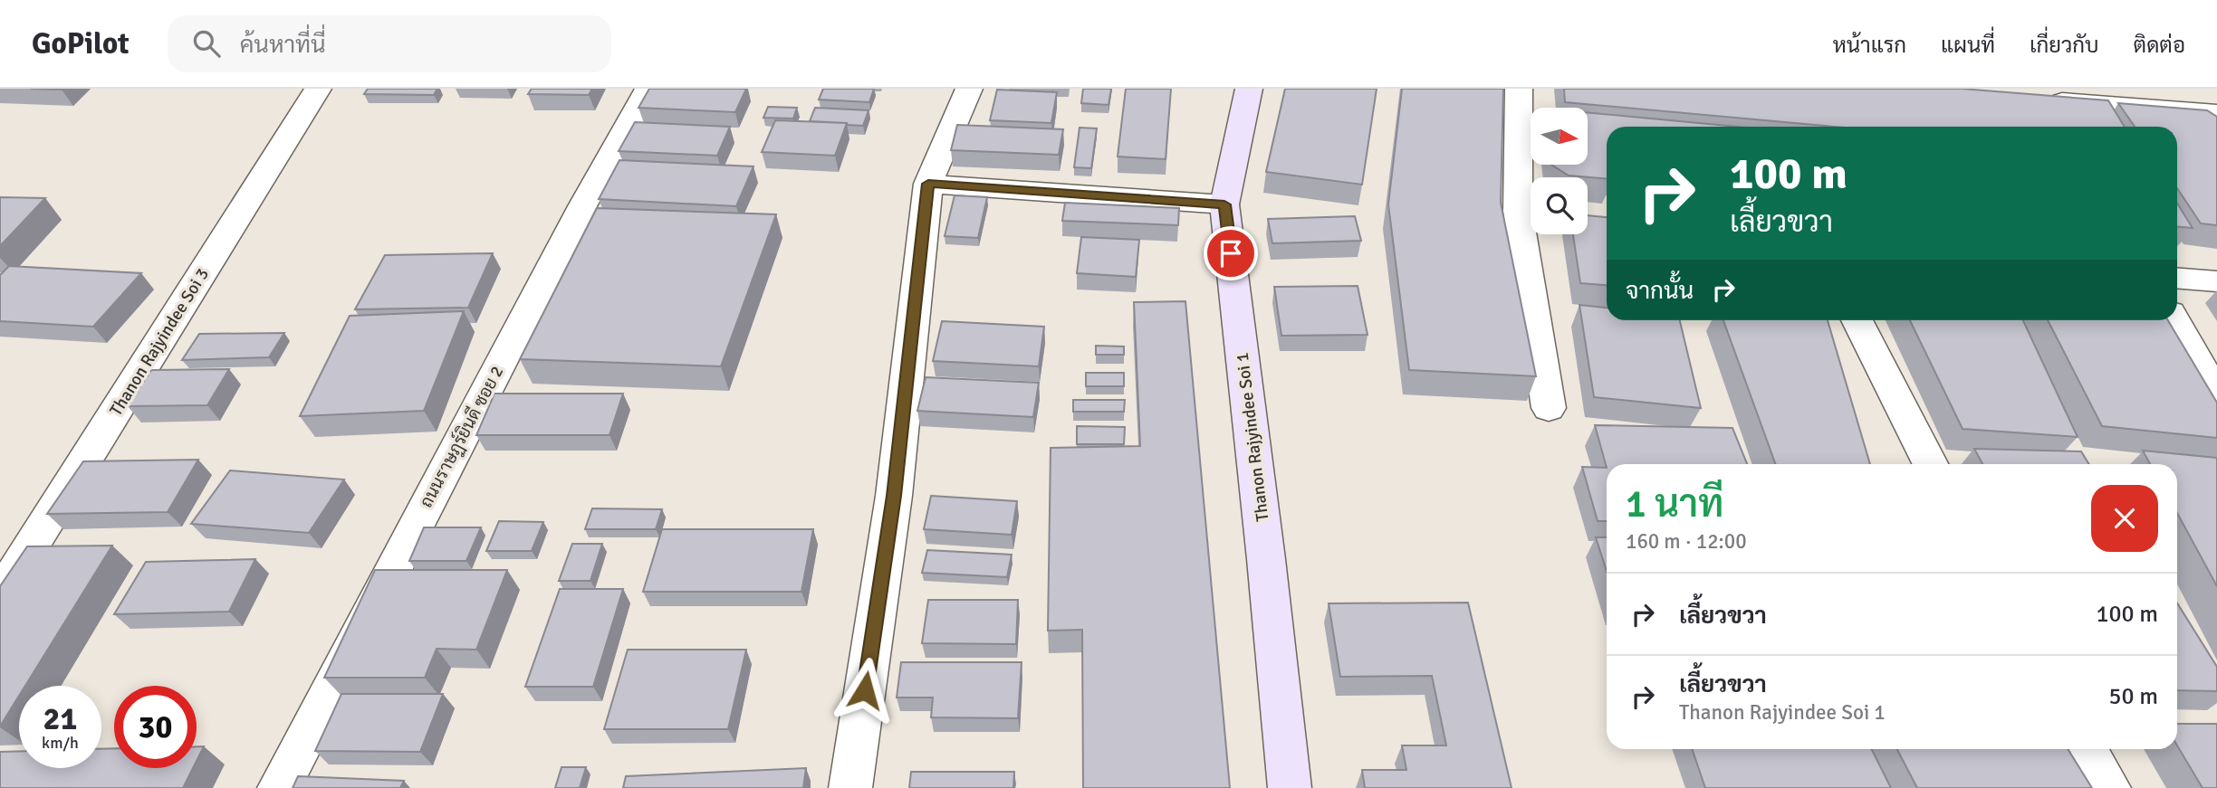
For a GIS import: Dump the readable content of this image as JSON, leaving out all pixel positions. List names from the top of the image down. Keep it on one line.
{"streets":{"street":["Thanon Rajyindee Soi 3","ถนนราษฏร์ยินดี ซอย 2","Thanon Rajyindee Soi 1"]},"north":"right","page":{"header":"GoPilot","search":"ค้นหาที่นี่","nav":["หน้าแรก","แผนที่","เกี่ยวกับ","ติดต่อ"],"turn":["100 m","เลี้ยวขวา"],"then":"จากนั้น","heading":["1 นาที","160 m · 12:00"],"list":[{"name":"เลี้ยวขวา","value":"100 m"},{"name":"เลี้ยวขวา","note":"Thanon Rajyindee Soi 1","value":"50 m"}],"speed":"21 km/h","limit":"30"}}
